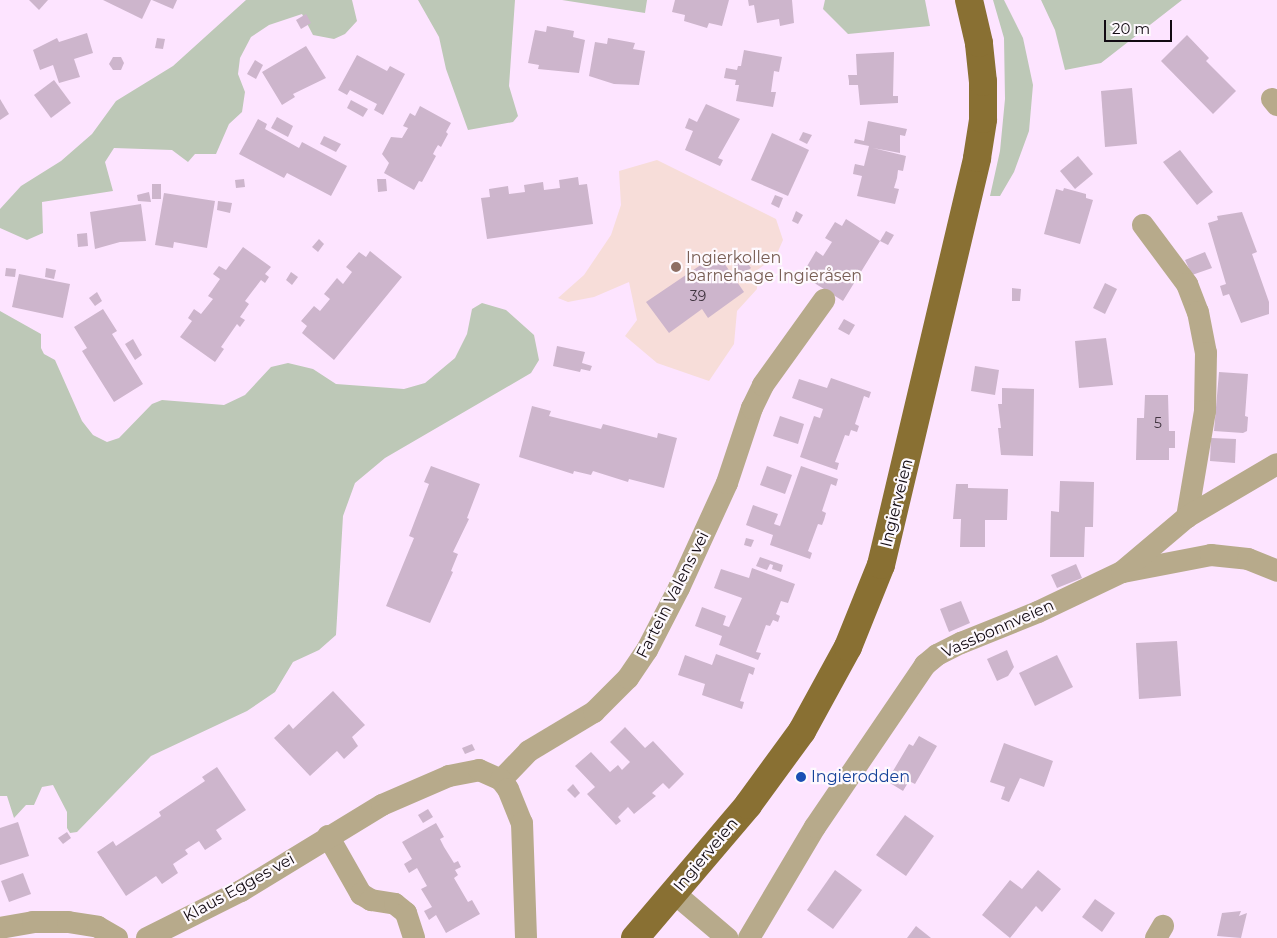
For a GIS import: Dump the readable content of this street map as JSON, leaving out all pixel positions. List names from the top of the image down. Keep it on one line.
{"streets":{"main road":["Ingierveien"],"street":["Fartein Valens vei","Vassbonnveien","Klaus Egges vei"]},"crossings":[["Fartein Valens vei","Klaus Egges vei"]],"places":["Ingierkollen barnehage Ingieråsen","Ingierodden"],"house_numbers":["39","5"],"scale_bar":"20 m"}
